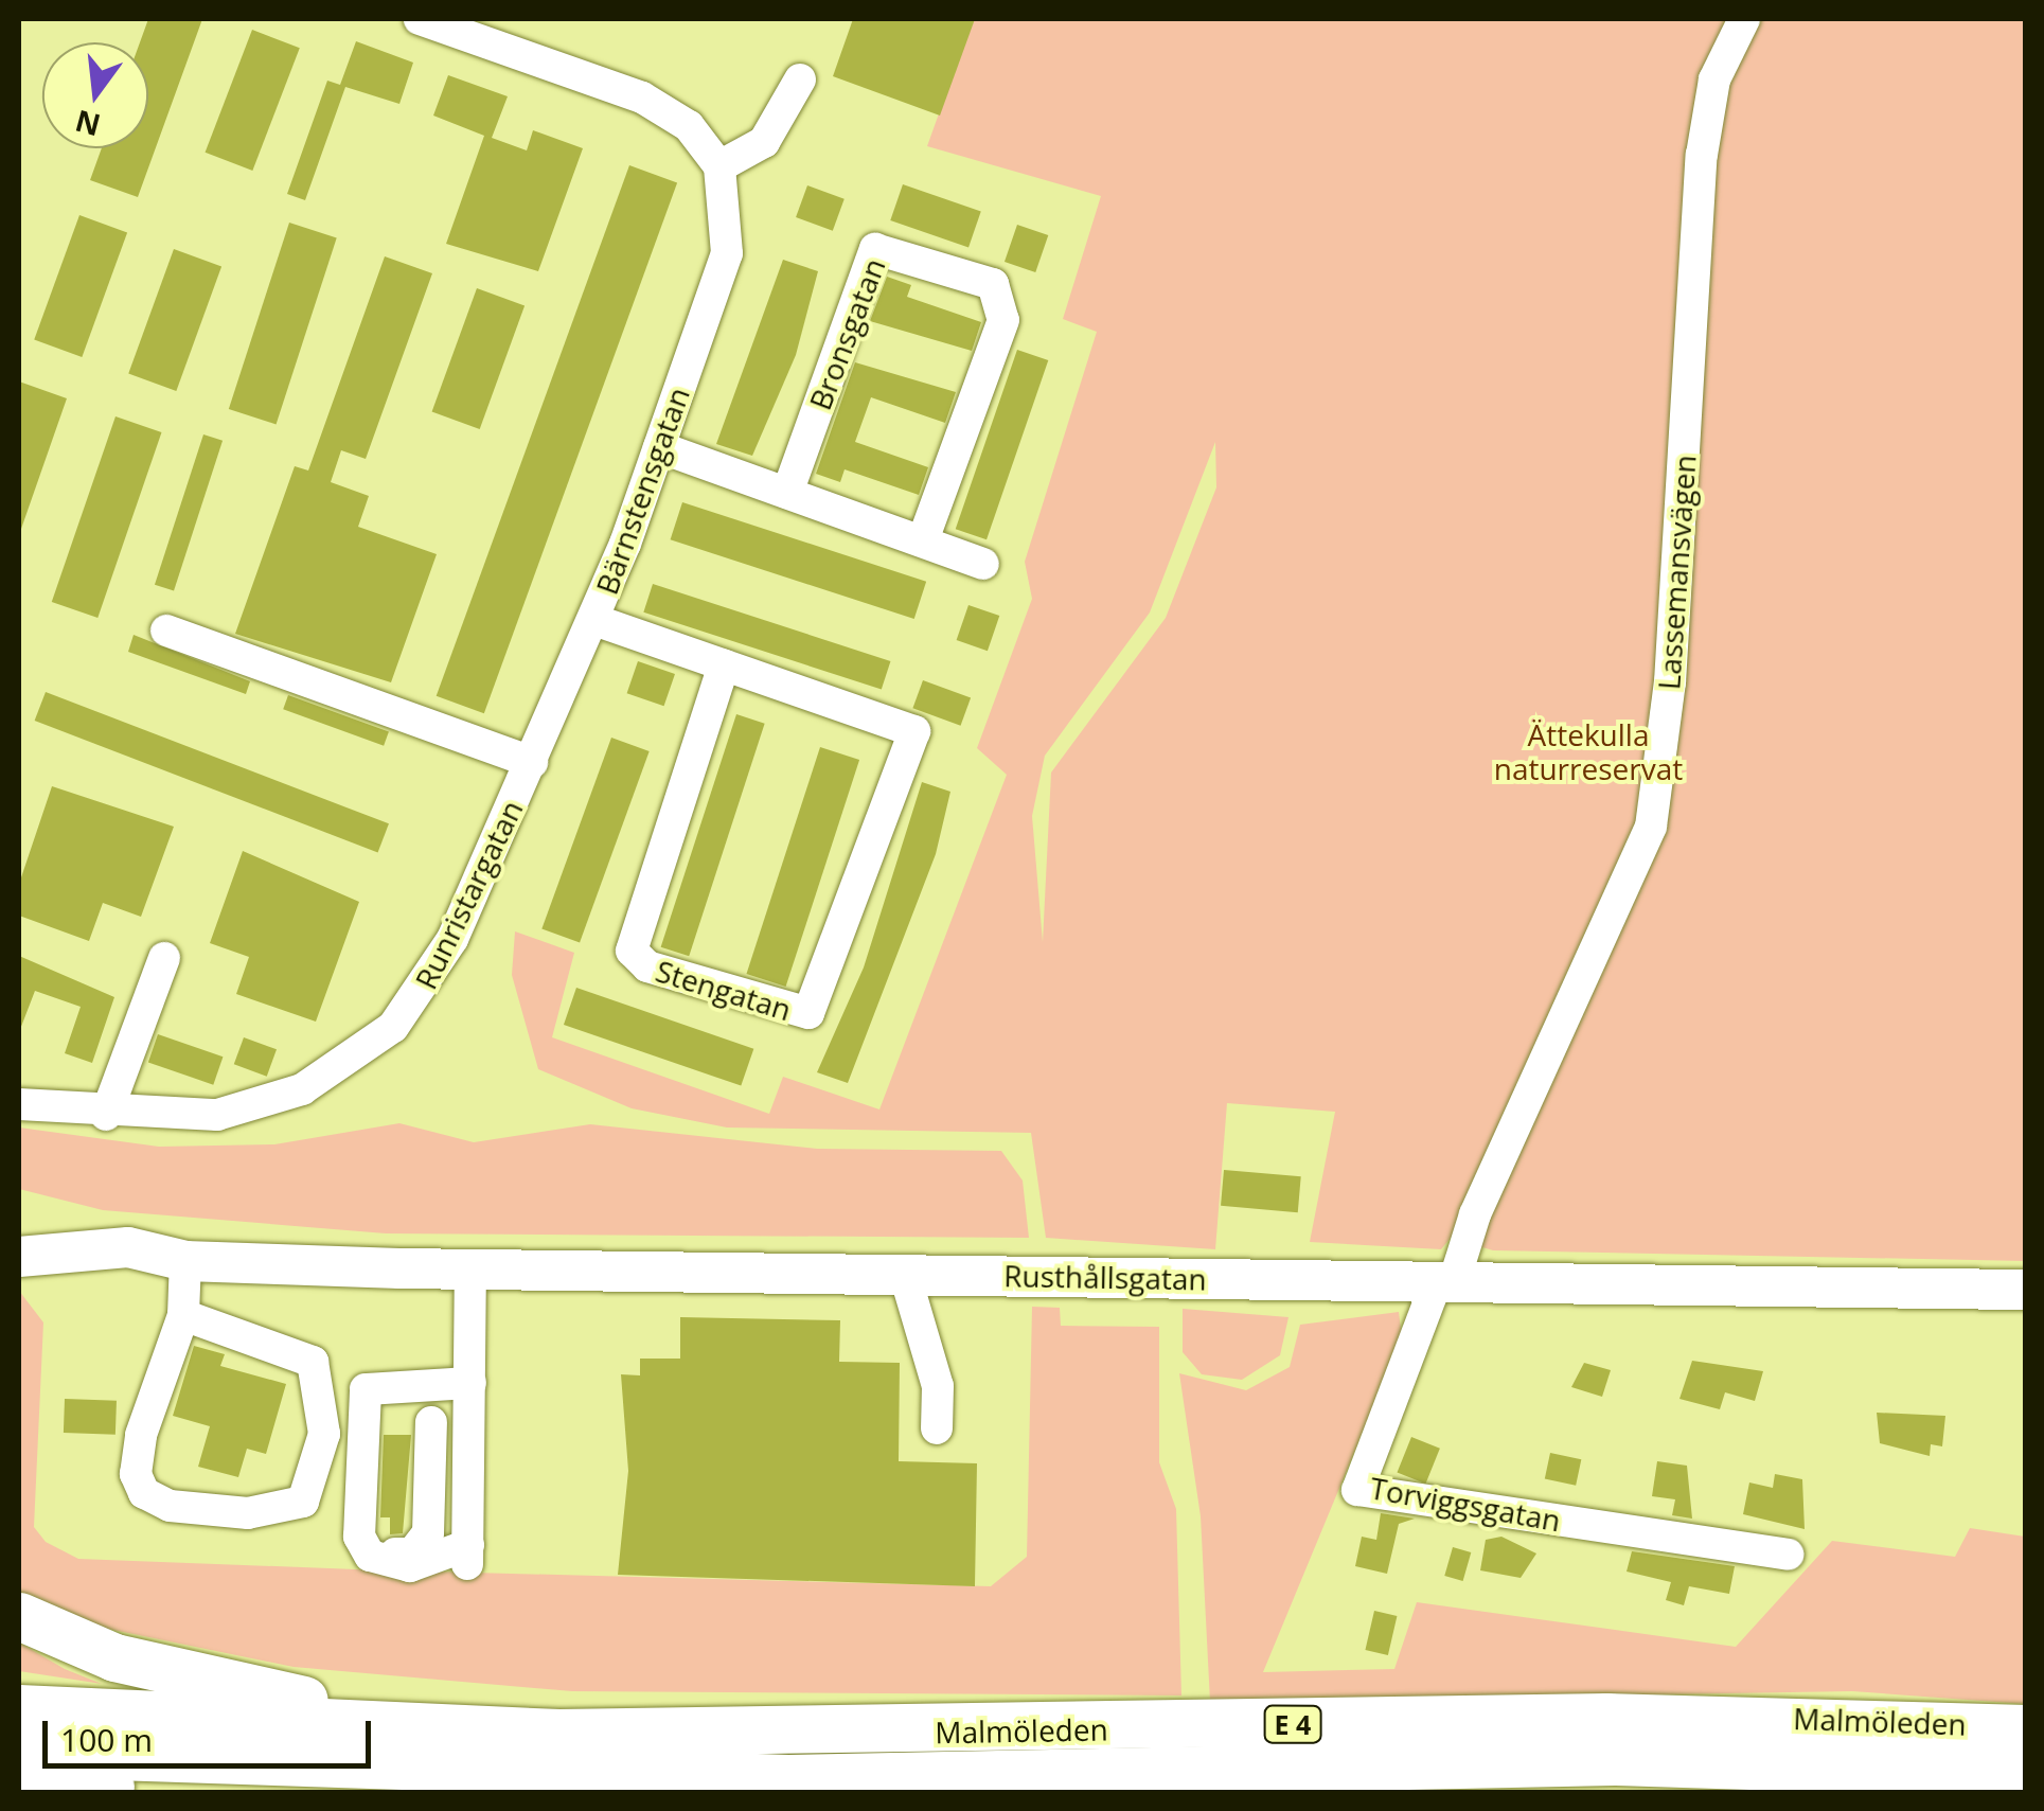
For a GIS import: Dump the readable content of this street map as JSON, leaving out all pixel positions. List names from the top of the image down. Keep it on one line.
{"streets":{"highway":["Malmöleden","E 4"],"main road":["Rusthållsgatan"],"street":["Bronsgatan","Bärnstensgatan","Lassemansvägen","Runristargatan","Stengatan","Torviggsgatan"]},"crossings":[["Bärnstensgatan","Runristargatan"],["Bärnstensgatan","Stengatan"],["Lassemansvägen","Rusthållsgatan"],["Lassemansvägen","Torviggsgatan"],["Rusthållsgatan","Torviggsgatan"]],"parks":["Ättekulla naturreservat"],"scale_bar":"100 m","north":"bottom"}
